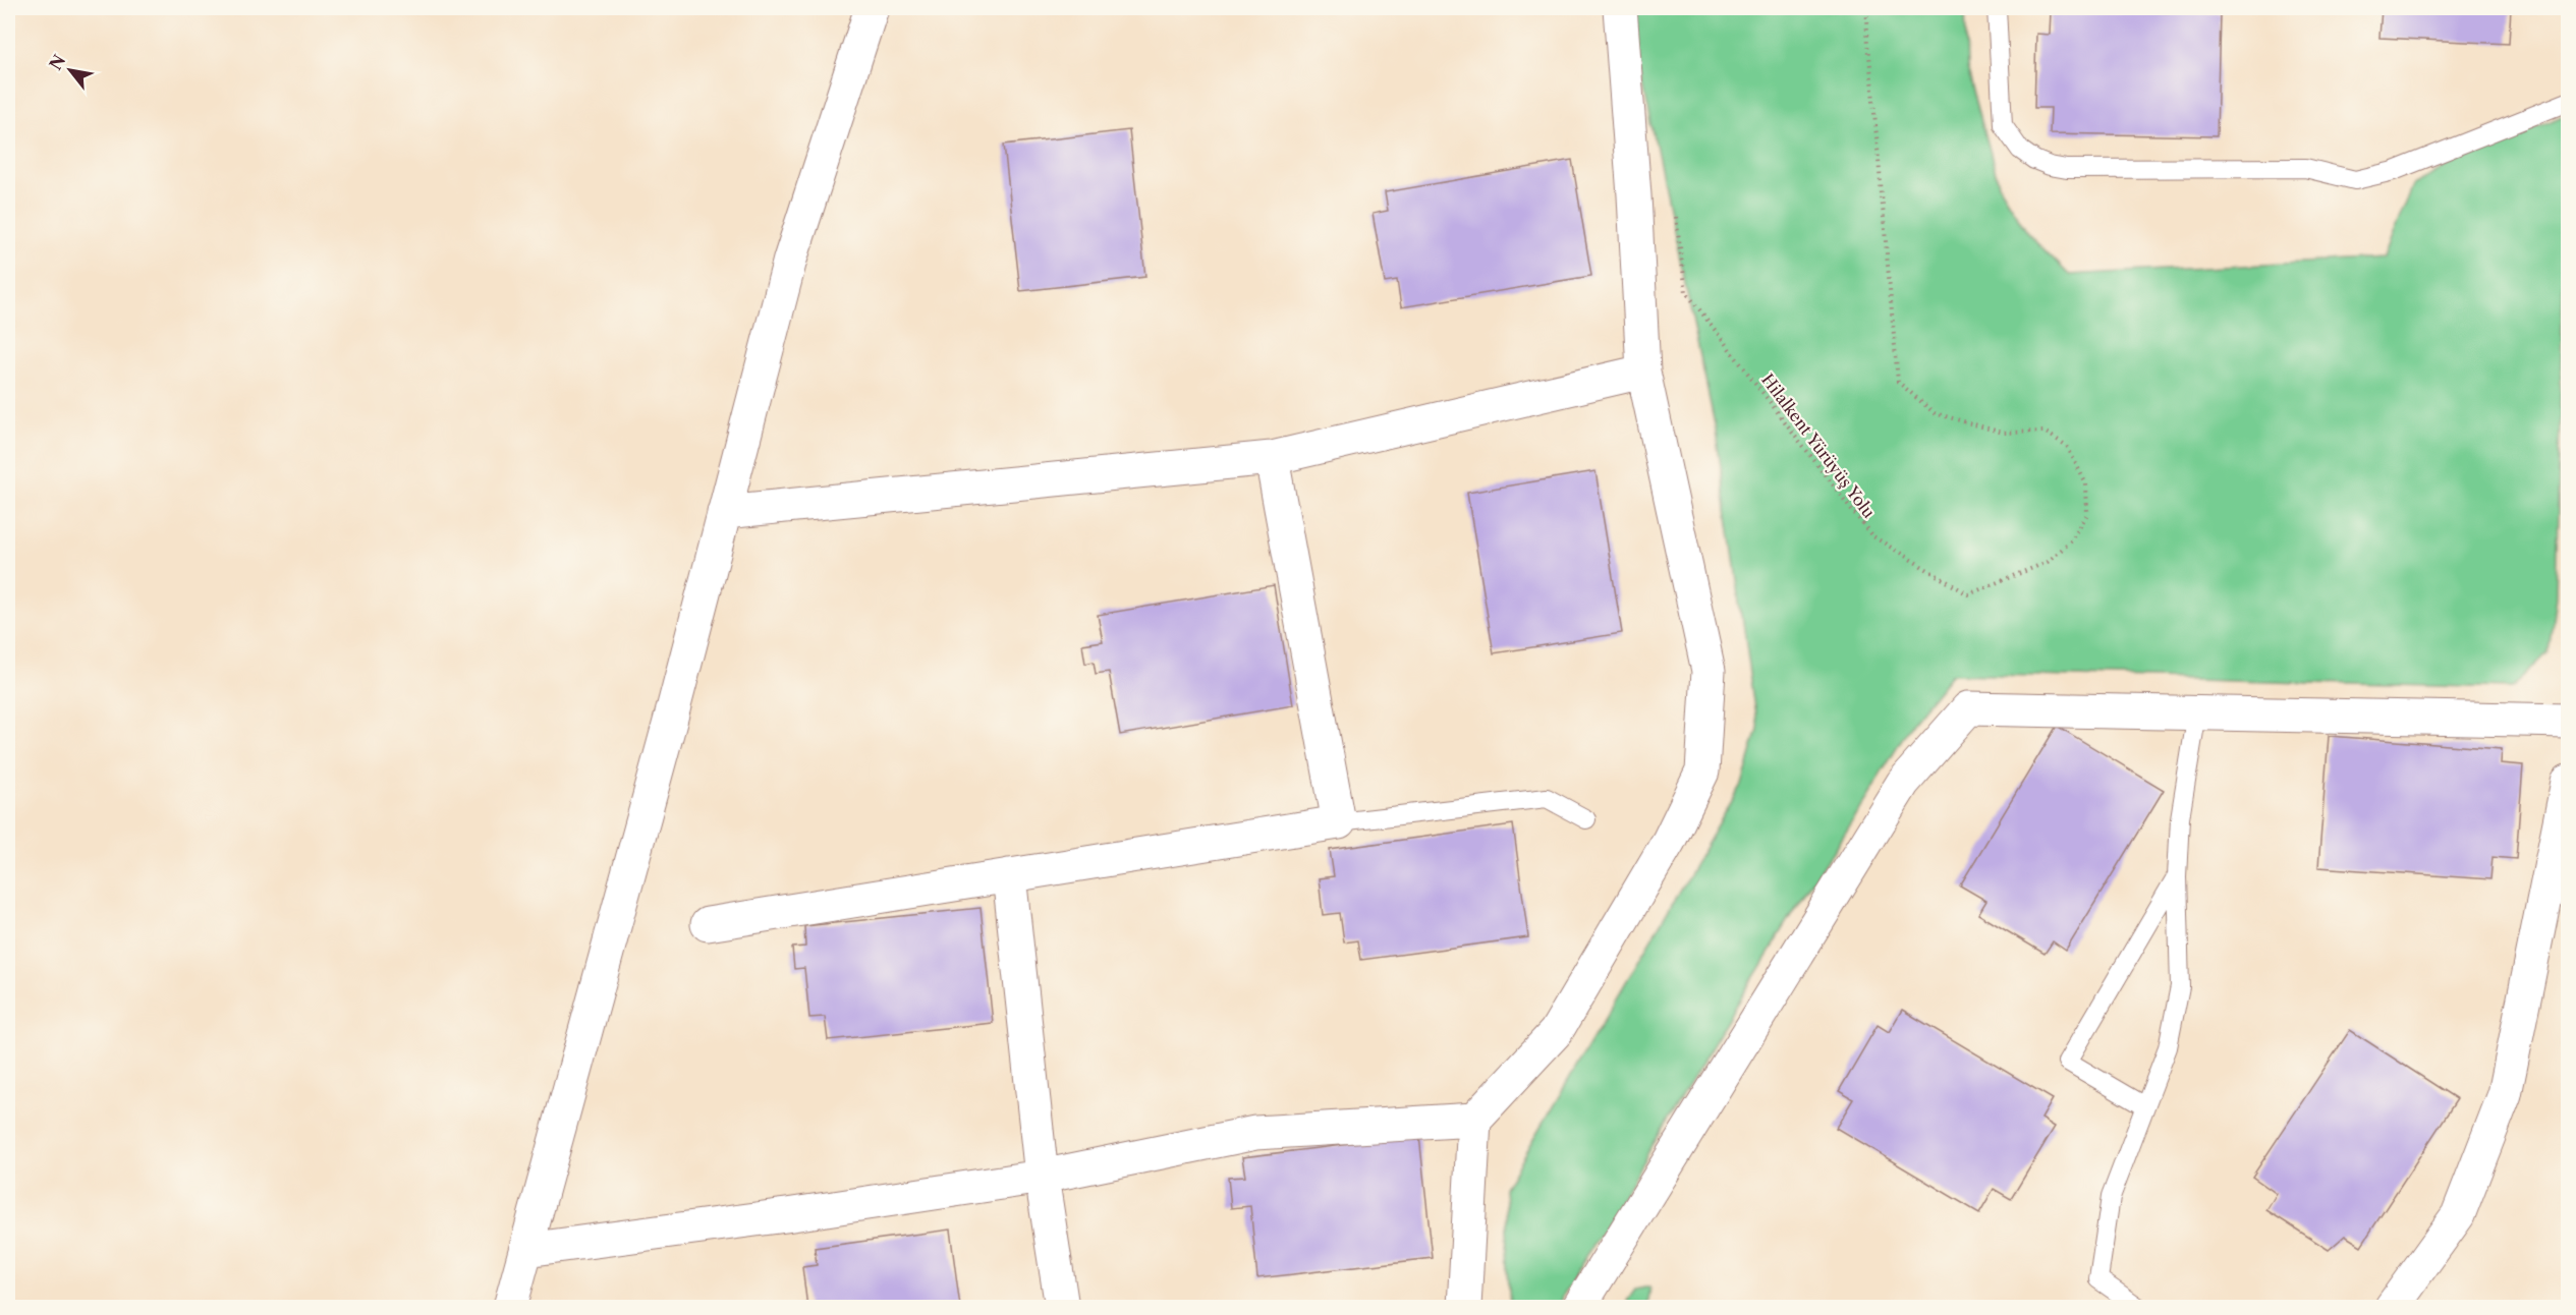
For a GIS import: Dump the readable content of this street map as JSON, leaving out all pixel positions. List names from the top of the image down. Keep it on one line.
{"streets":{"path":["Hilalkent Yürüyüş Yolu"]},"north":"top left"}
